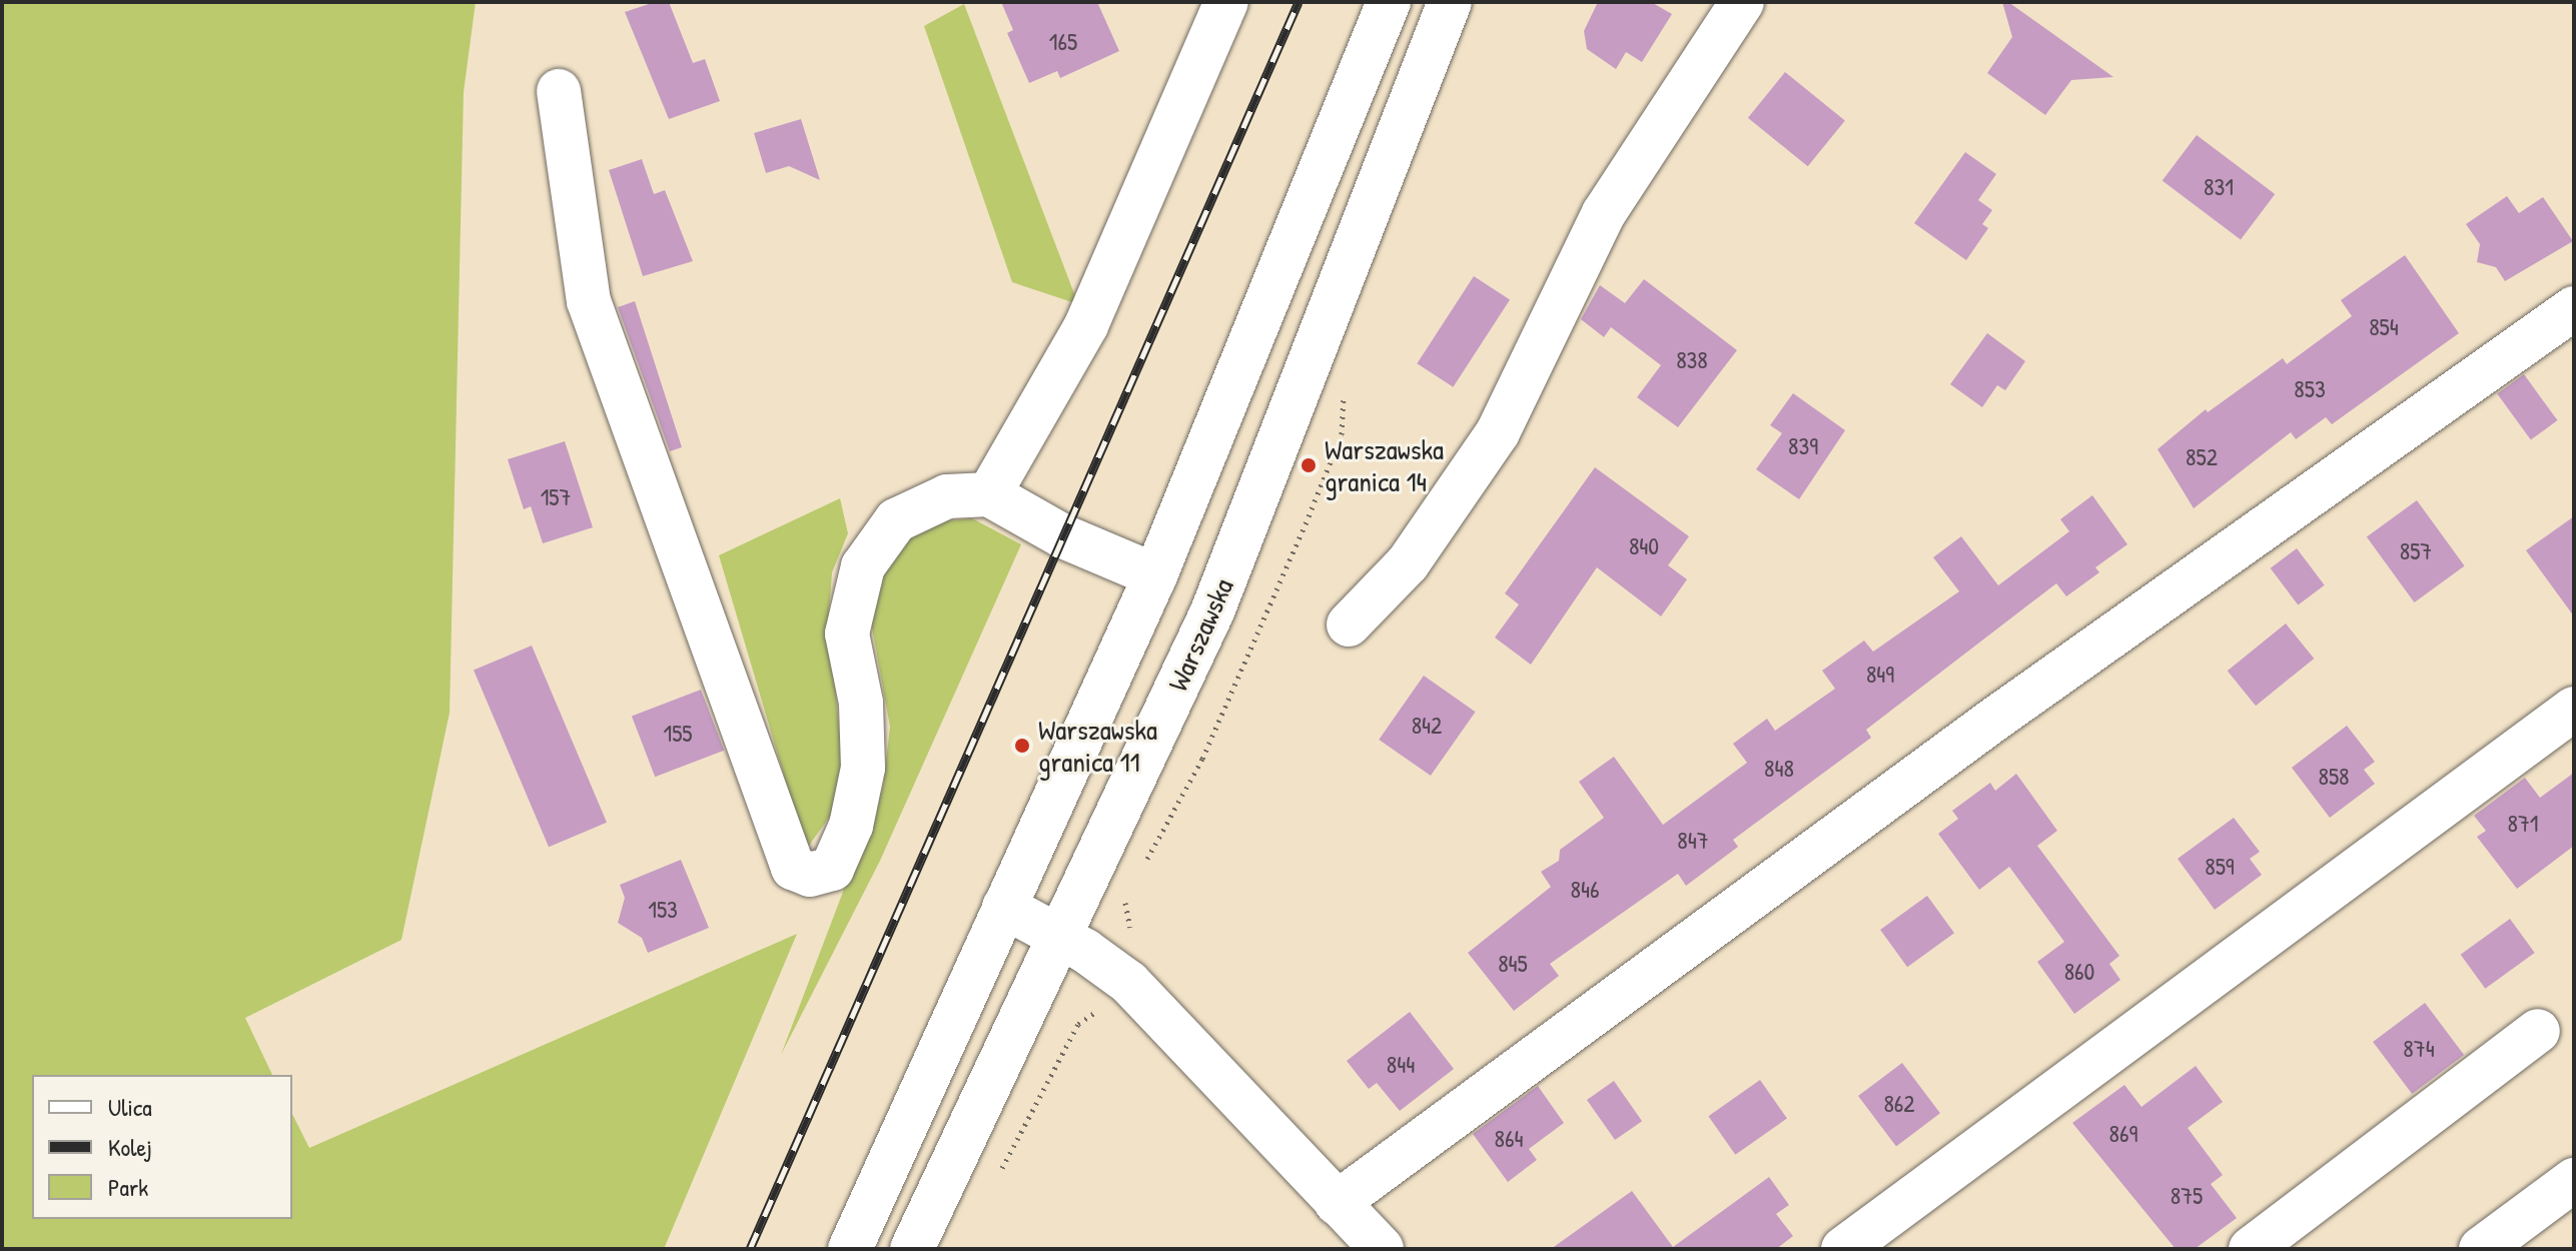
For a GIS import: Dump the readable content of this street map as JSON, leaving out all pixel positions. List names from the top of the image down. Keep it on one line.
{"streets":{"main road":["Warszawska"]},"places":["Warszawska granica 14","Warszawska granica 11"],"house_numbers":["165","831","854","838","853","839","852","157","840","857","849","842","155","848","858","871","847","859","846","153","845","860","874","844","862","869","864","875"],"legend":["Ulica","Kolej","Park"]}
